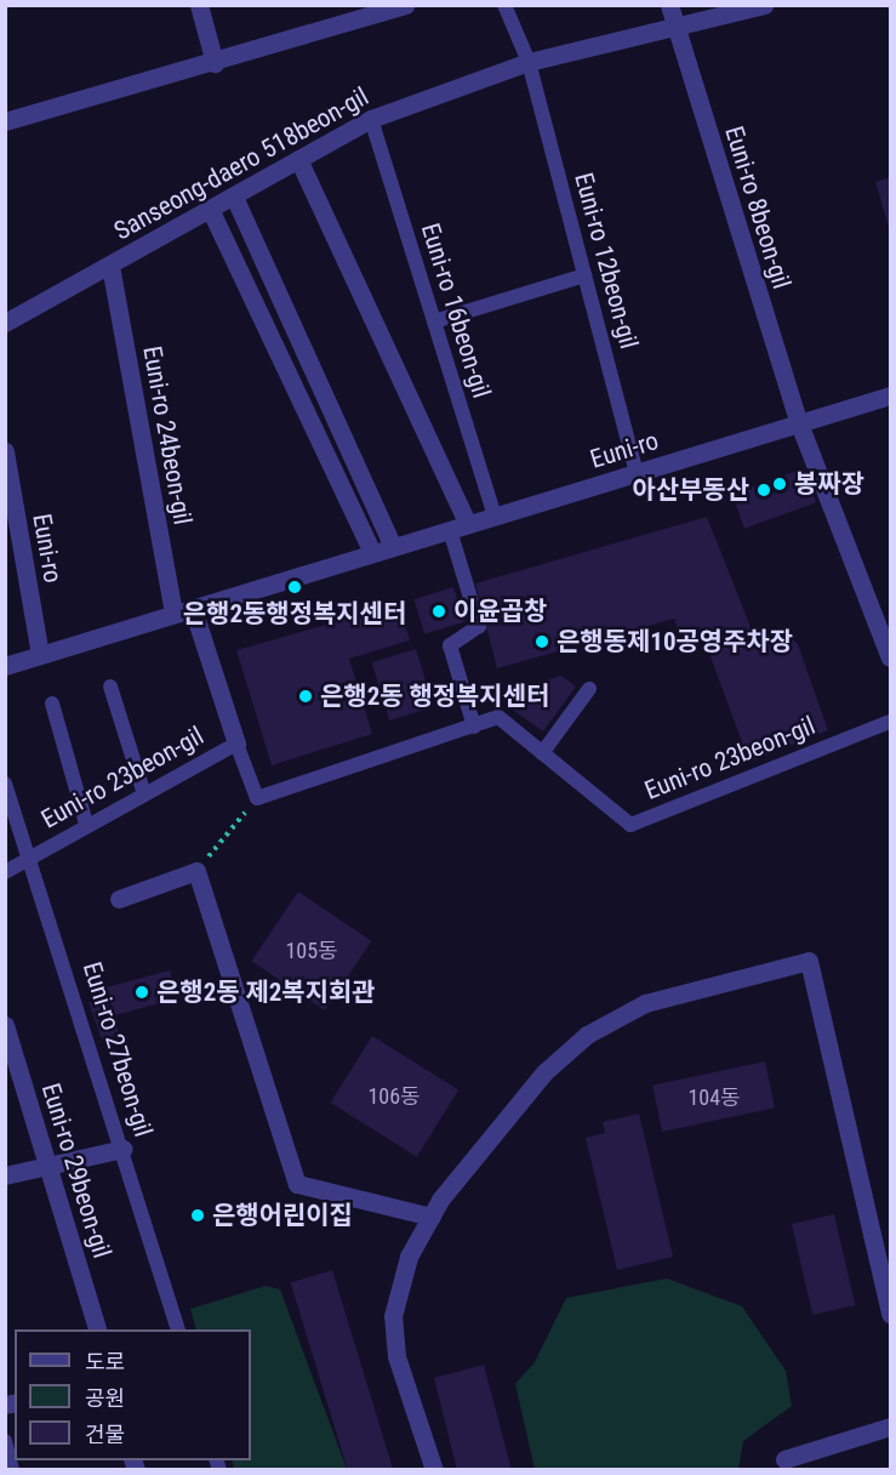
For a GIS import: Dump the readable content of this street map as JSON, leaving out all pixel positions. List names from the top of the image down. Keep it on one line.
{"streets":{"street":["Sanseong-daero 518beon-gil","Euni-ro 8beon-gil","Euni-ro 24beon-gil","Euni-ro","Euni-ro 23beon-gil","Euni-ro 29beon-gil"],"lane":["Euni-ro 12beon-gil","Euni-ro 16beon-gil","Euni-ro 27beon-gil"]},"crossings":[["Sanseong-daero 518beon-gil","Euni-ro 8beon-gil"],["Sanseong-daero 518beon-gil","Euni-ro 12beon-gil"],["Sanseong-daero 518beon-gil","Euni-ro 16beon-gil"],["Sanseong-daero 518beon-gil","Euni-ro 24beon-gil"],["Euni-ro 8beon-gil","Euni-ro"],["Euni-ro 12beon-gil","Euni-ro"],["Euni-ro 16beon-gil","Euni-ro"],["Euni-ro 24beon-gil","Euni-ro"],["Euni-ro","Euni-ro 23beon-gil"],["Euni-ro 23beon-gil","Euni-ro 27beon-gil"]],"places":["봉짜장","아산부동산","은행2동행정복지센터","이윤곱창","은행동제10공영주차장","은행2동 행정복지센터","은행2동 제2복지회관","은행어린이집"],"house_numbers":["105동","106동","104동"],"legend":["도로","공원","건물"]}
